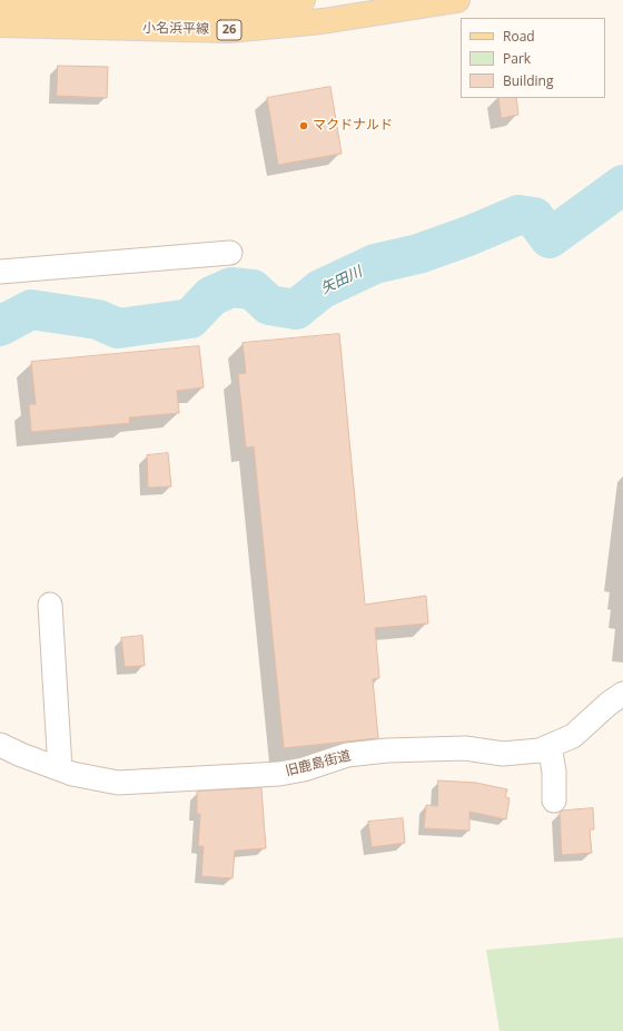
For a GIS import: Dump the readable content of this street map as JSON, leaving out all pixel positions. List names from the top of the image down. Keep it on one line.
{"streets":{"main road":["小名浜平線","26"],"street":["旧鹿島街道"]},"water":["矢田川"],"places":["マクドナルド"],"legend":["Road","Park","Building"]}
